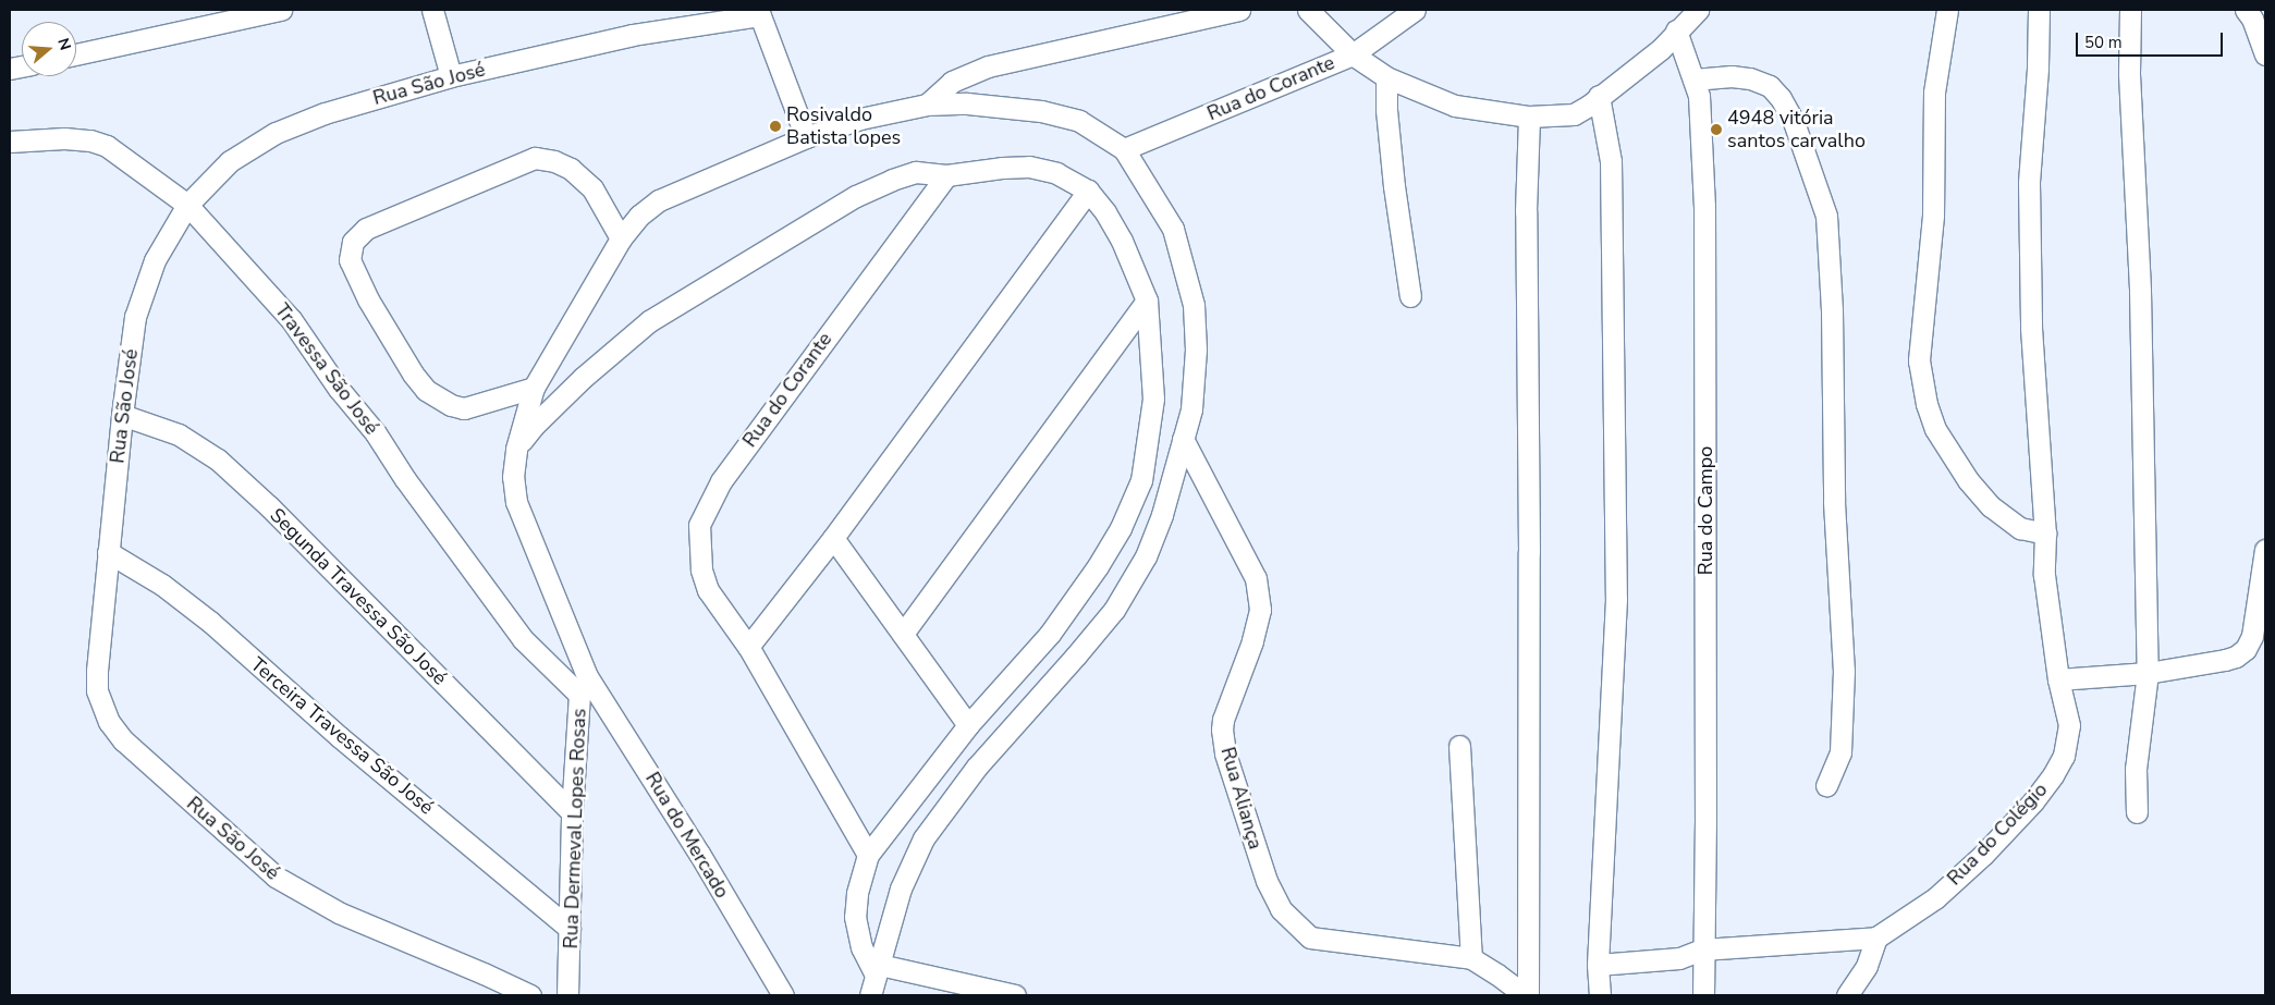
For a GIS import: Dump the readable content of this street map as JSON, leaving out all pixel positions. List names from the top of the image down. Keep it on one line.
{"streets":{"street":["Rua São José","Rua do Corante","Travessa São José","Rua do Campo","Segunda Travessa São José","Terceira Travessa São José","Rua Aliança","Rua Dermeval Lopes Rosas","Rua do Colégio","Rua do Mercado"]},"crossings":[["Rua São José","Travessa São José"],["Rua São José","Segunda Travessa São José"],["Rua São José","Terceira Travessa São José"],["Rua do Corante","Rua do Campo"],["Rua do Corante","Rua Dermeval Lopes Rosas"],["Travessa São José","Rua Dermeval Lopes Rosas"],["Travessa São José","Rua do Mercado"],["Rua do Campo","Rua do Colégio"],["Segunda Travessa São José","Rua Dermeval Lopes Rosas"],["Terceira Travessa São José","Rua Dermeval Lopes Rosas"],["Rua Dermeval Lopes Rosas","Rua do Mercado"]],"places":["Rosivaldo Batista lopes","4948 vitória santos carvalho"],"scale_bar":"50 m","north":"right"}
